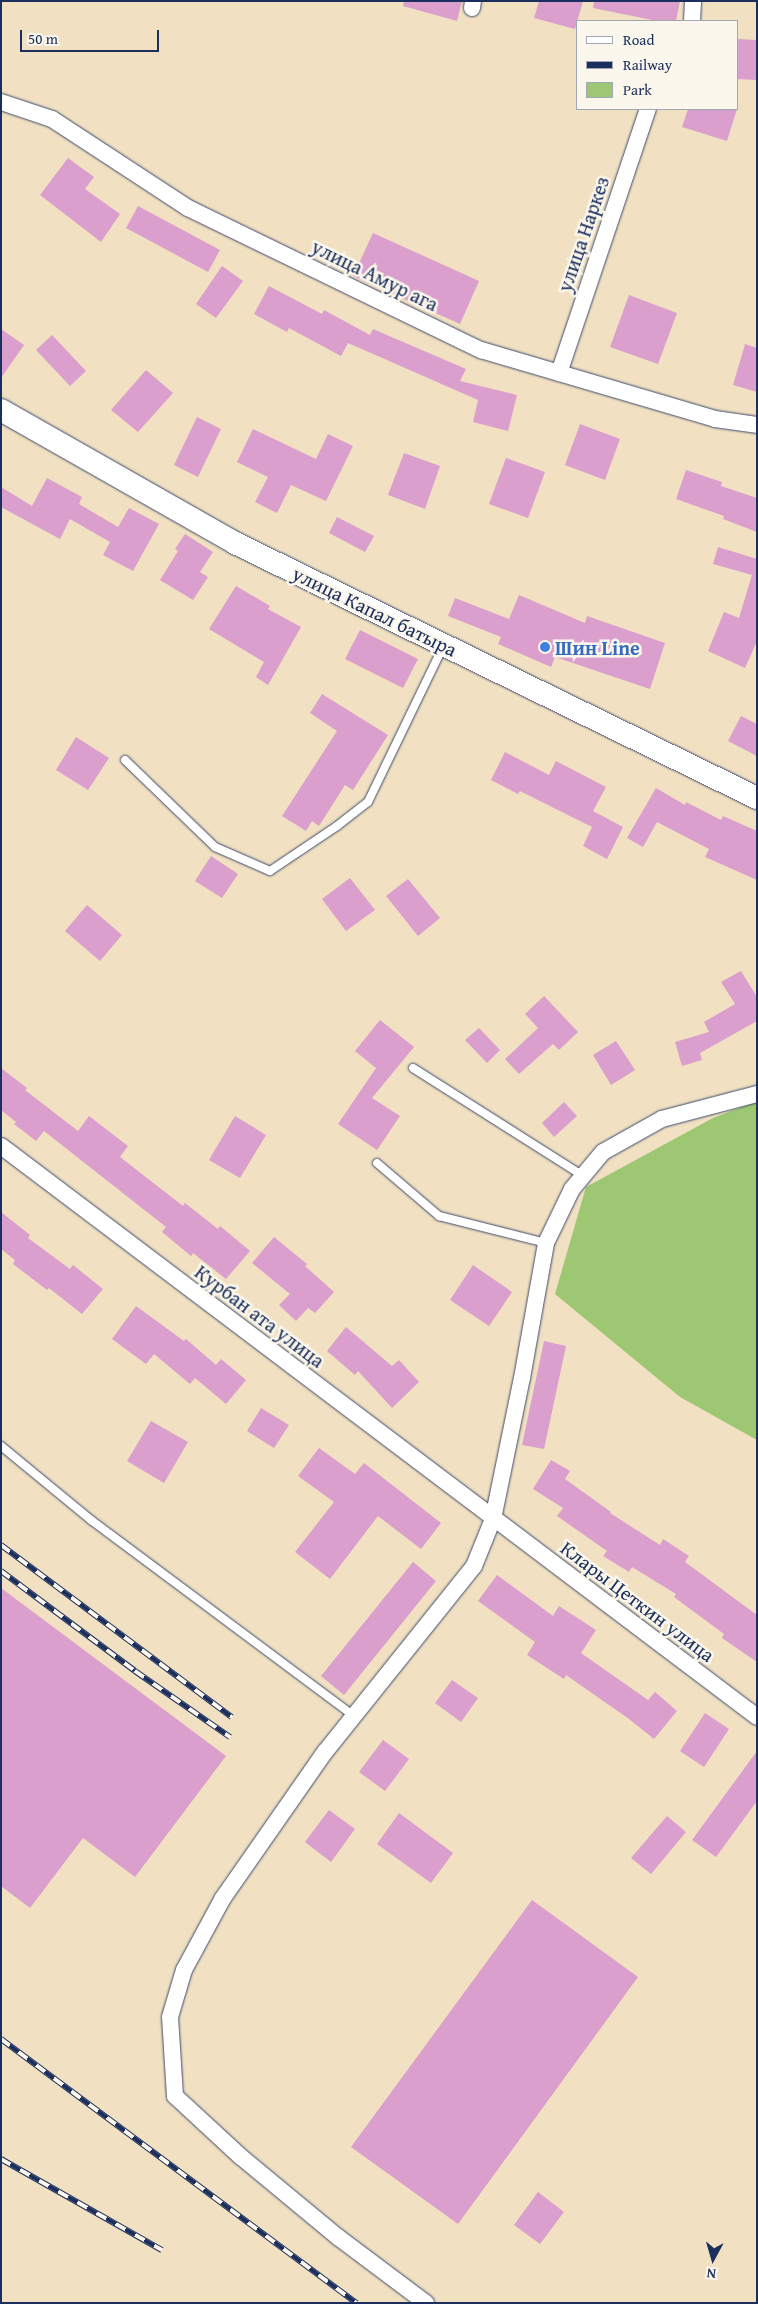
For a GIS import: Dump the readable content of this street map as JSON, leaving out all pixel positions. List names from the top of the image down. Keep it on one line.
{"streets":{"main road":["улица Капал батыра"],"street":["улица Наркез","улица Амур ага","Курбан ата улица","Клары Цеткин улица"]},"crossings":[["улица Наркез","улица Амур ага"],["Курбан ата улица","Клары Цеткин улица"]],"places":["Шин Line"],"legend":["Road","Railway","Park"],"scale_bar":"50 m","north":"bottom"}
